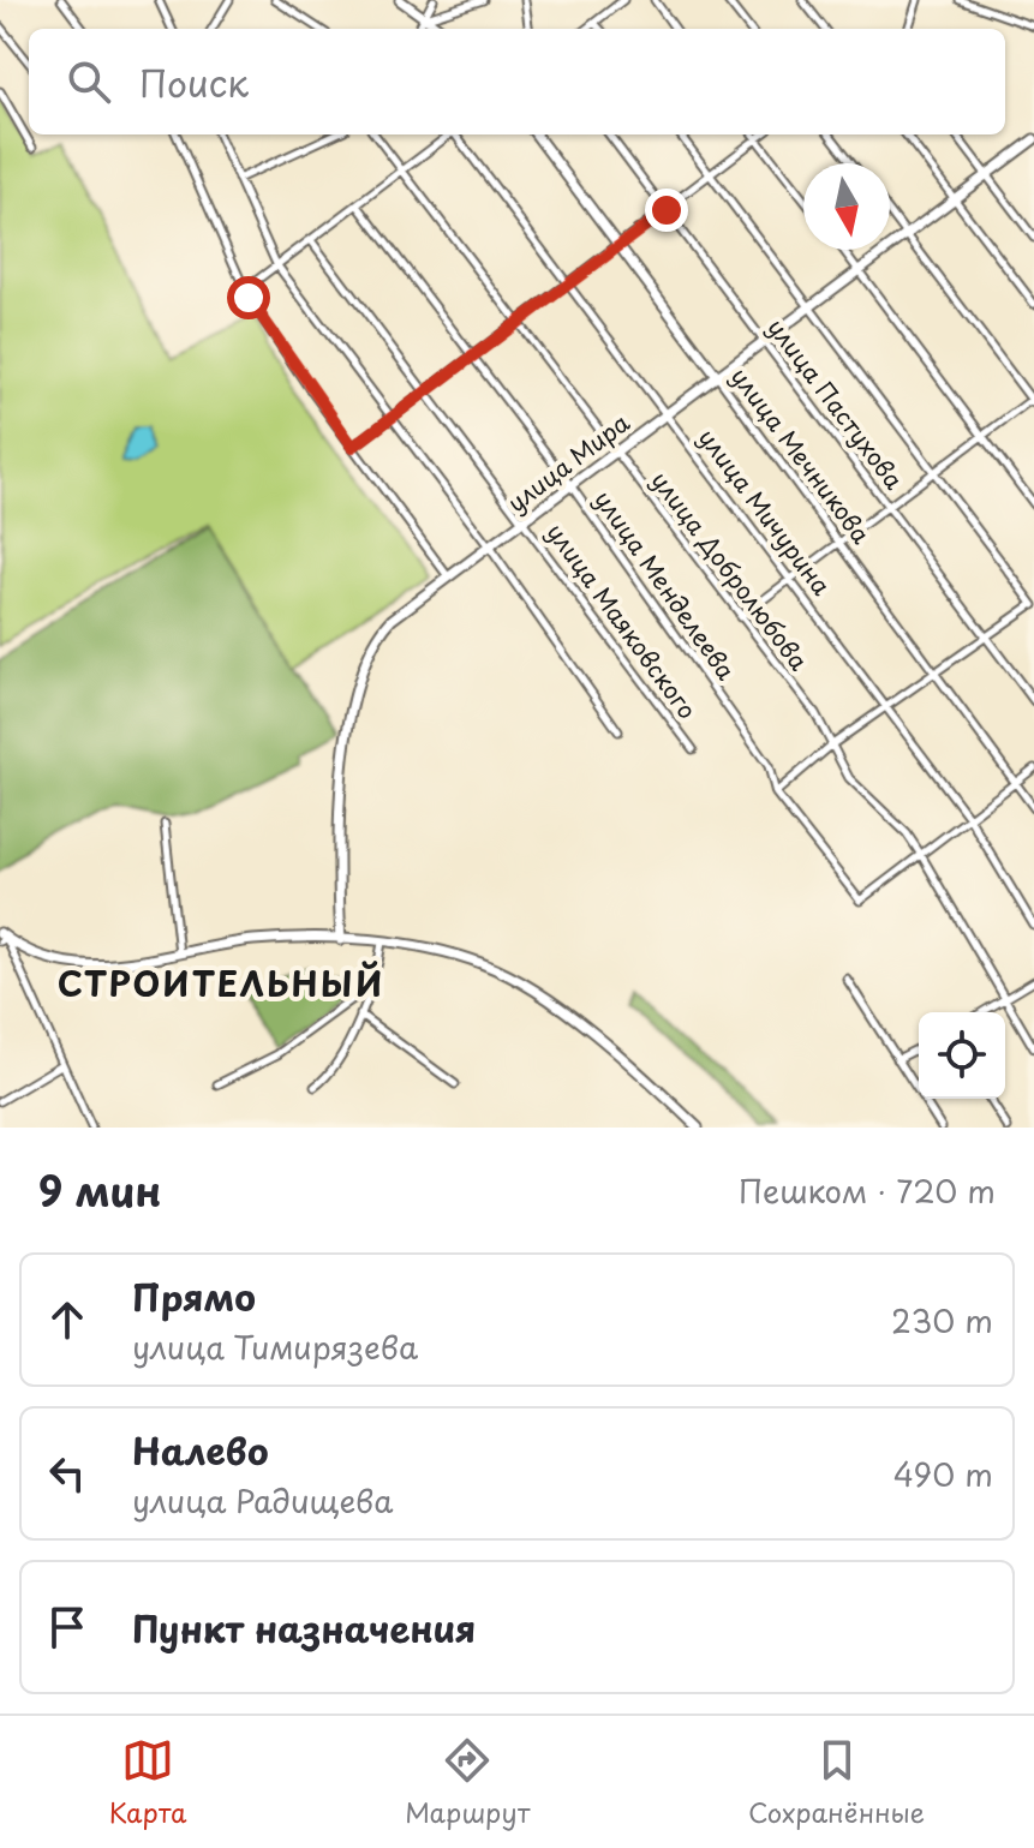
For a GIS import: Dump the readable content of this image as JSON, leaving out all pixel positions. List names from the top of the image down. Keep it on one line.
{"streets":{"main road":["улица Мечникова","улица Мира"],"street":["улица Пастухова","улица Мичурина","улица Добролюбова","улица Менделеева","улица Маяковского"]},"crossings":[["улица Пастухова","улица Мира"],["улица Мечникова","улица Мира"],["улица Мира","улица Мичурина"],["улица Мира","улица Добролюбова"],["улица Мира","улица Менделеева"],["улица Мира","улица Маяковского"],["улица Добролюбова","улица Менделеева"]],"districts":["СТРОИТЕЛЬНЫЙ"],"north":"bottom","page":{"search":"Поиск","heading":["9 мин","Пешком · 720 m"],"list":[["Прямо","улица Тимирязева","230 m"],["Налево","улица Радищева","490 m"],"Пункт назначения"],"nav":["Карта","Маршрут","Сохранённые"]}}
